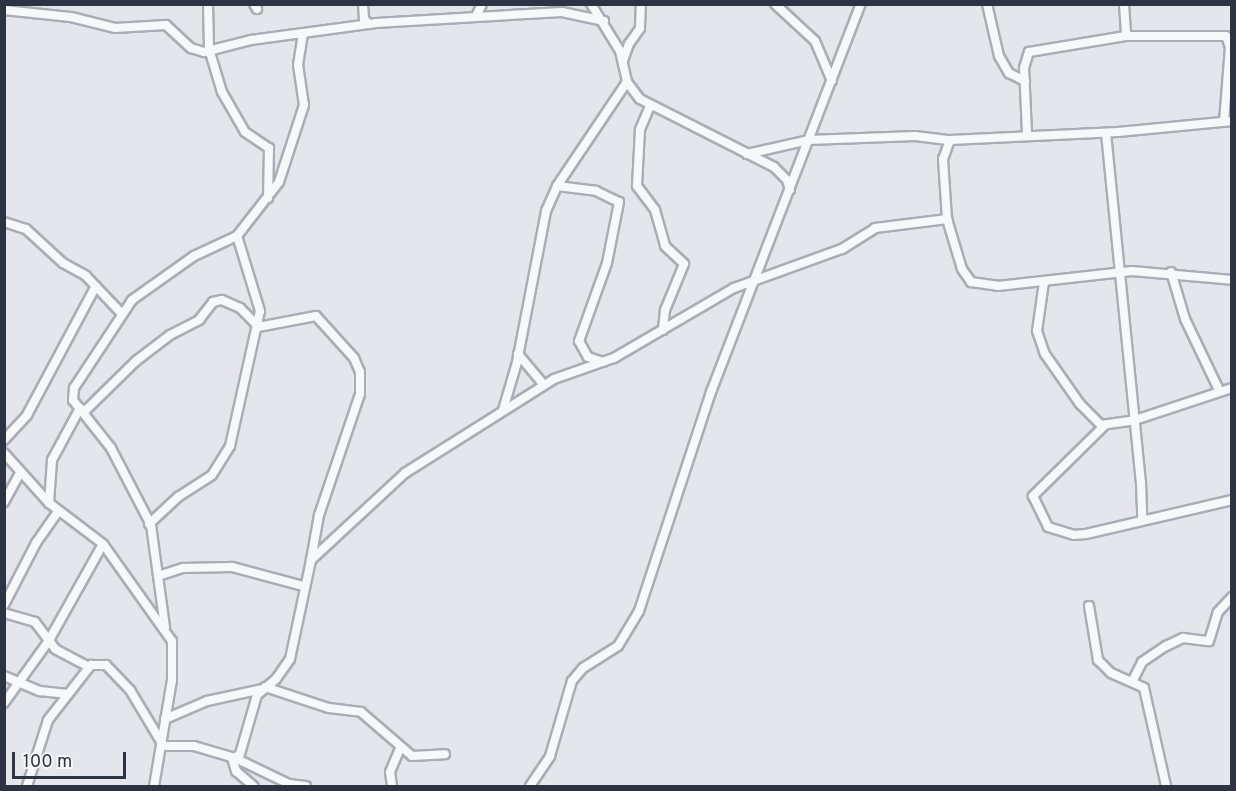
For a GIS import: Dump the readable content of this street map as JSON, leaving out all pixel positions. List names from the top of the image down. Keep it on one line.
{"scale_bar":"100 m"}
